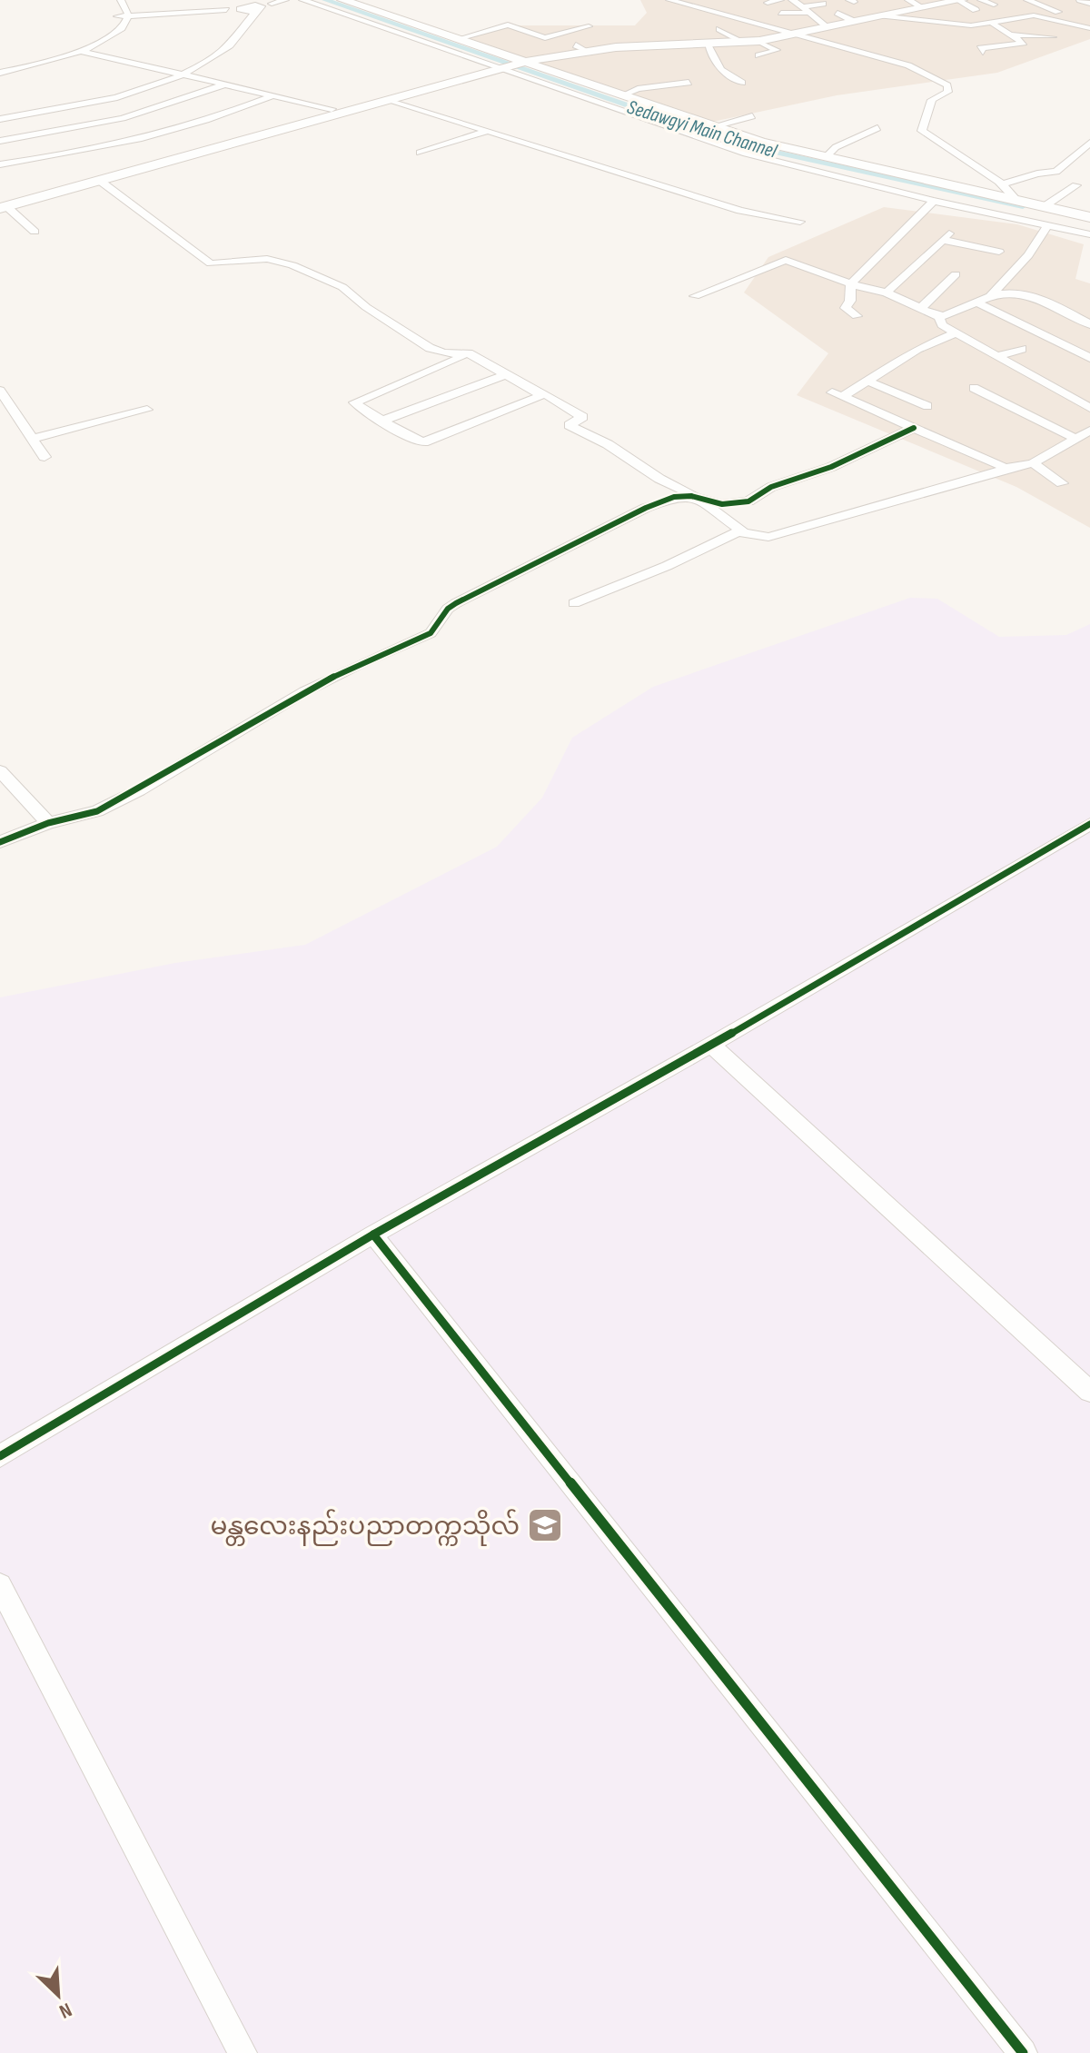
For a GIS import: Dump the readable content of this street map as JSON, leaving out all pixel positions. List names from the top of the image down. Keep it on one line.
{"water":["Sedawgyi Main Channel"],"places":{"school or university":["မန္တလေးနည်းပညာတက္ကသိုလ်"]},"north":"bottom right"}
